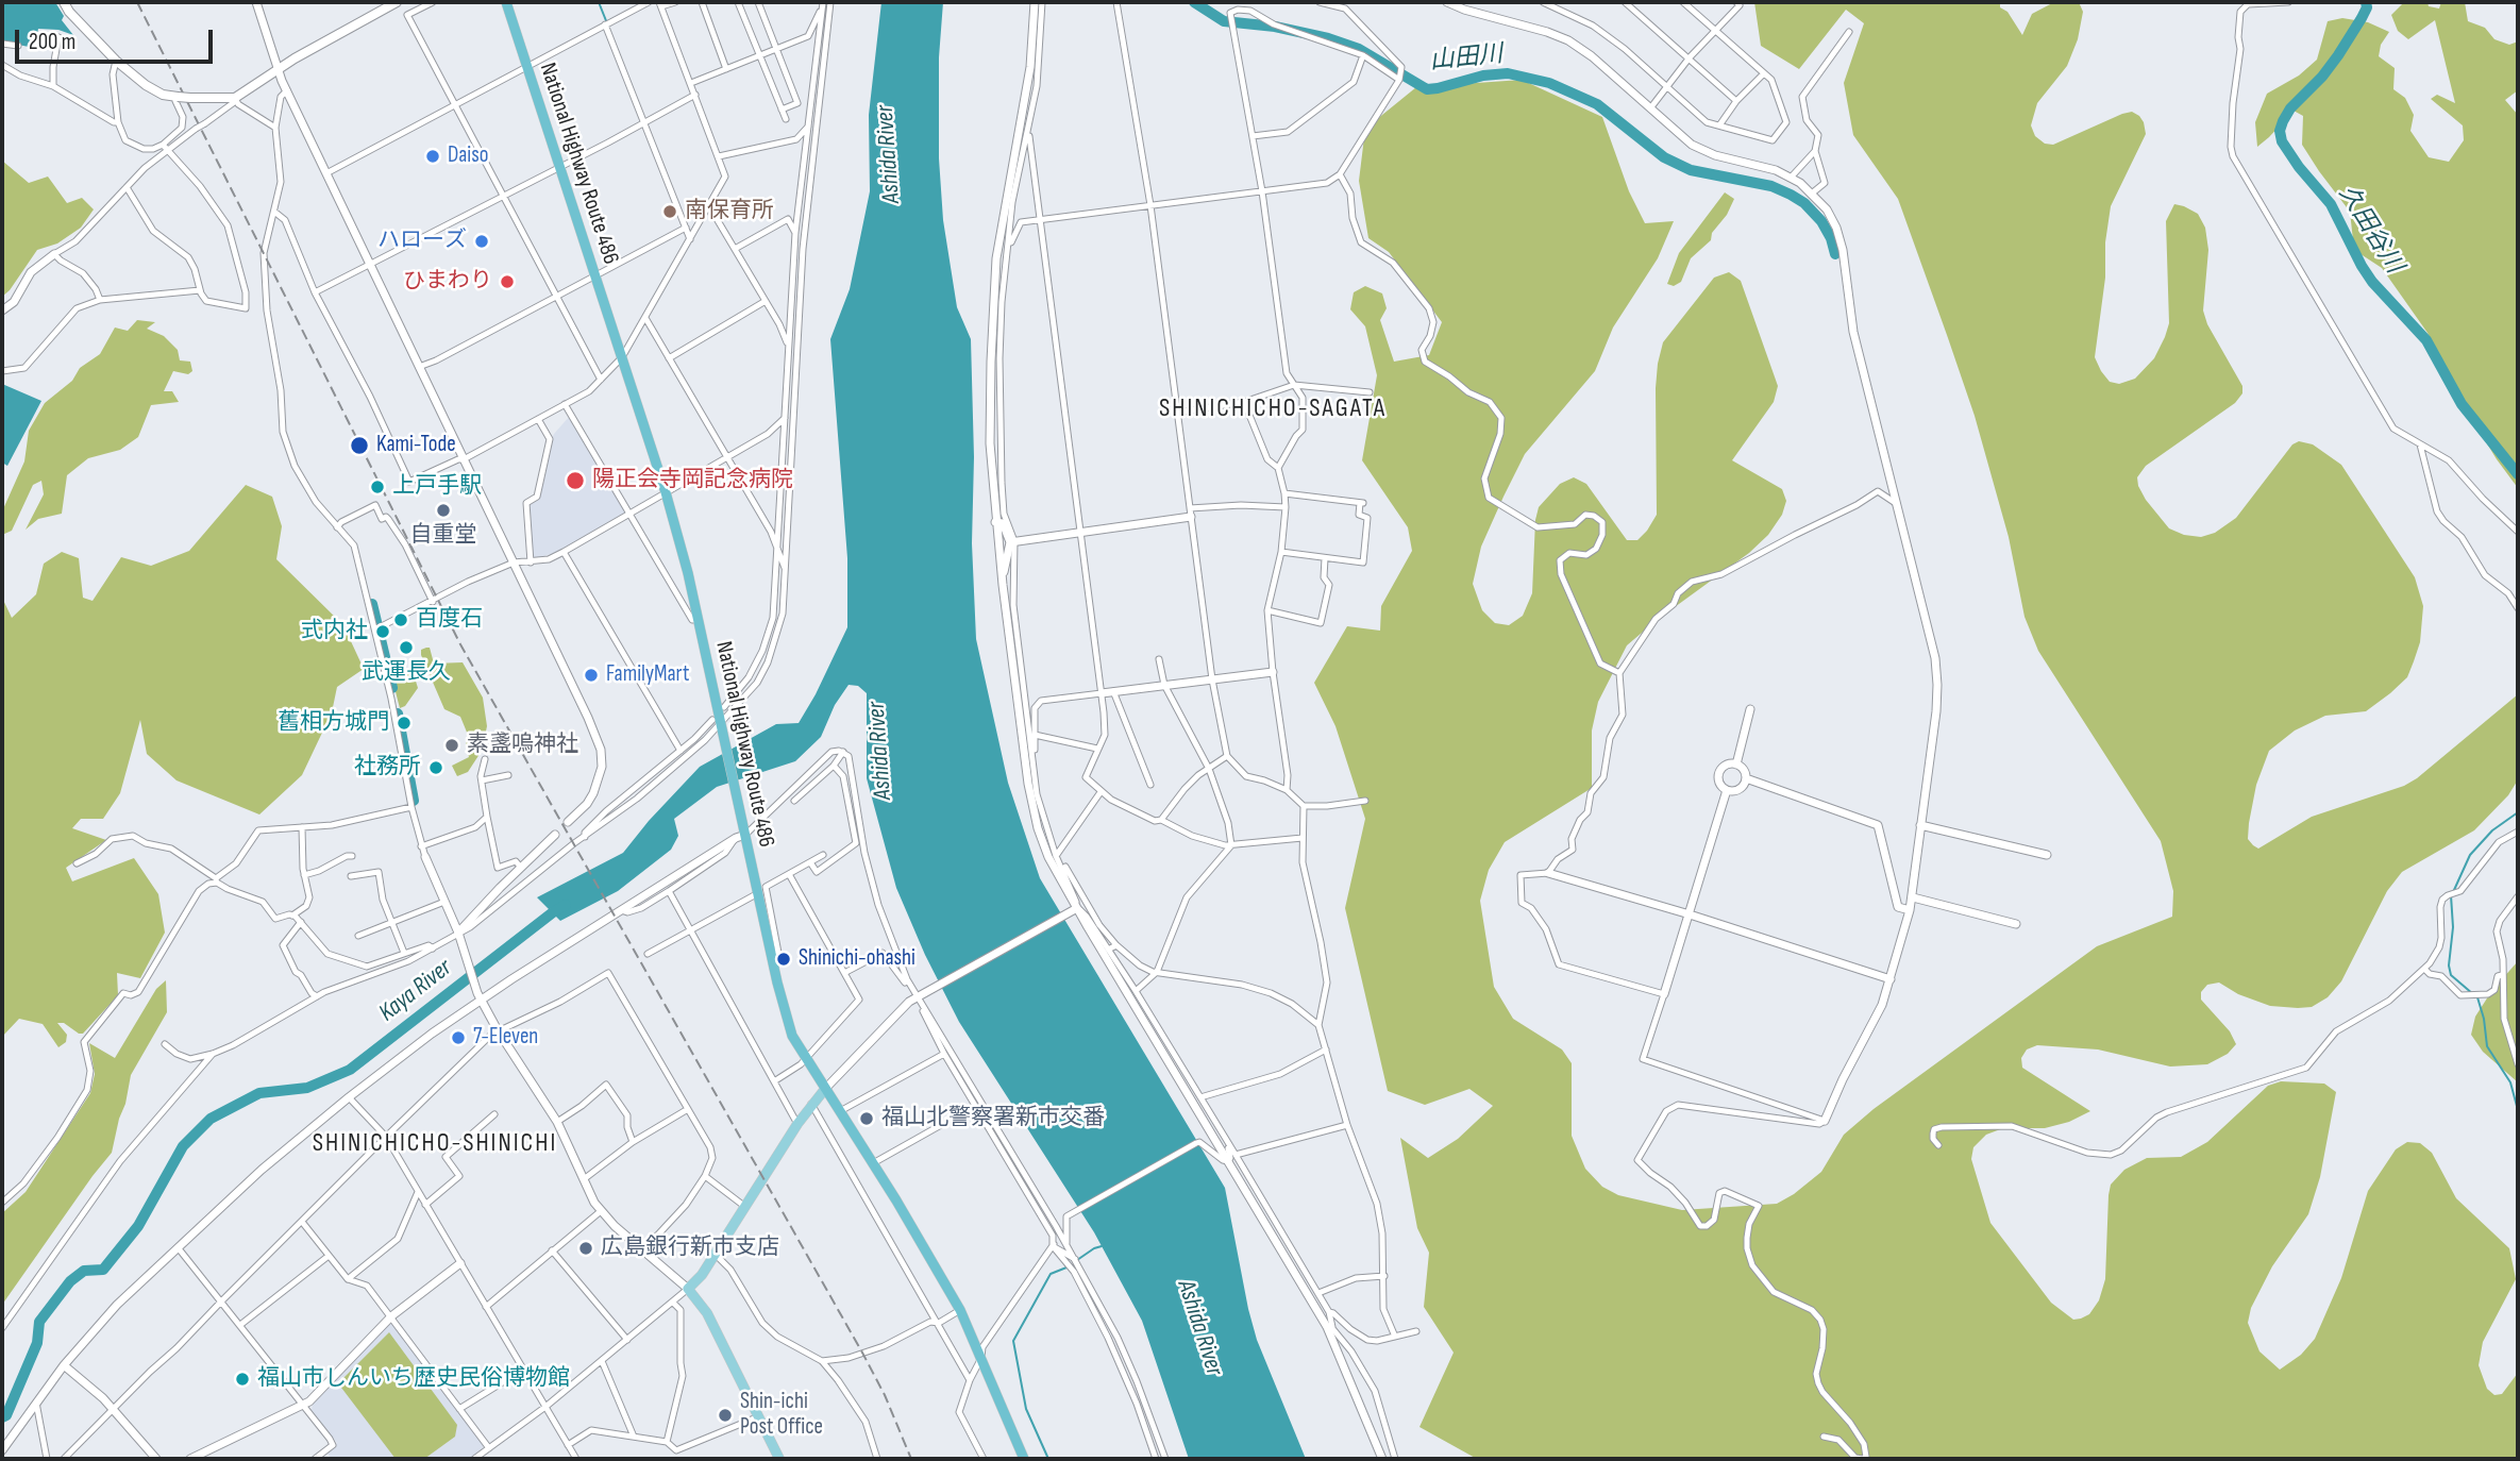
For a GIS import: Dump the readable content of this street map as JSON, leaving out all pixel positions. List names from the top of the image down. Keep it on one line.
{"streets":{"highway":["National Highway Route 486"]},"districts":["SHINICHICHO-SAGATA","SHINICHICHO-SHINICHI"],"water":["山田川","Ashida River","久田谷川","Kaya River"],"places":["Daiso","南保育所","ハローズ","ひまわり","Kami-Tode","陽正会寺岡記念病院","上戸手駅","自重堂","百度石","式内社","武運長久","FamilyMart","舊相方城門","素盞嗚神社","社務所","Shinichi-ohashi","7-Eleven","福山北警察署新市交番","広島銀行新市支店","福山市しんいち歴史民俗博物館","Shin-ichi Post Office"],"scale_bar":"200 m"}
